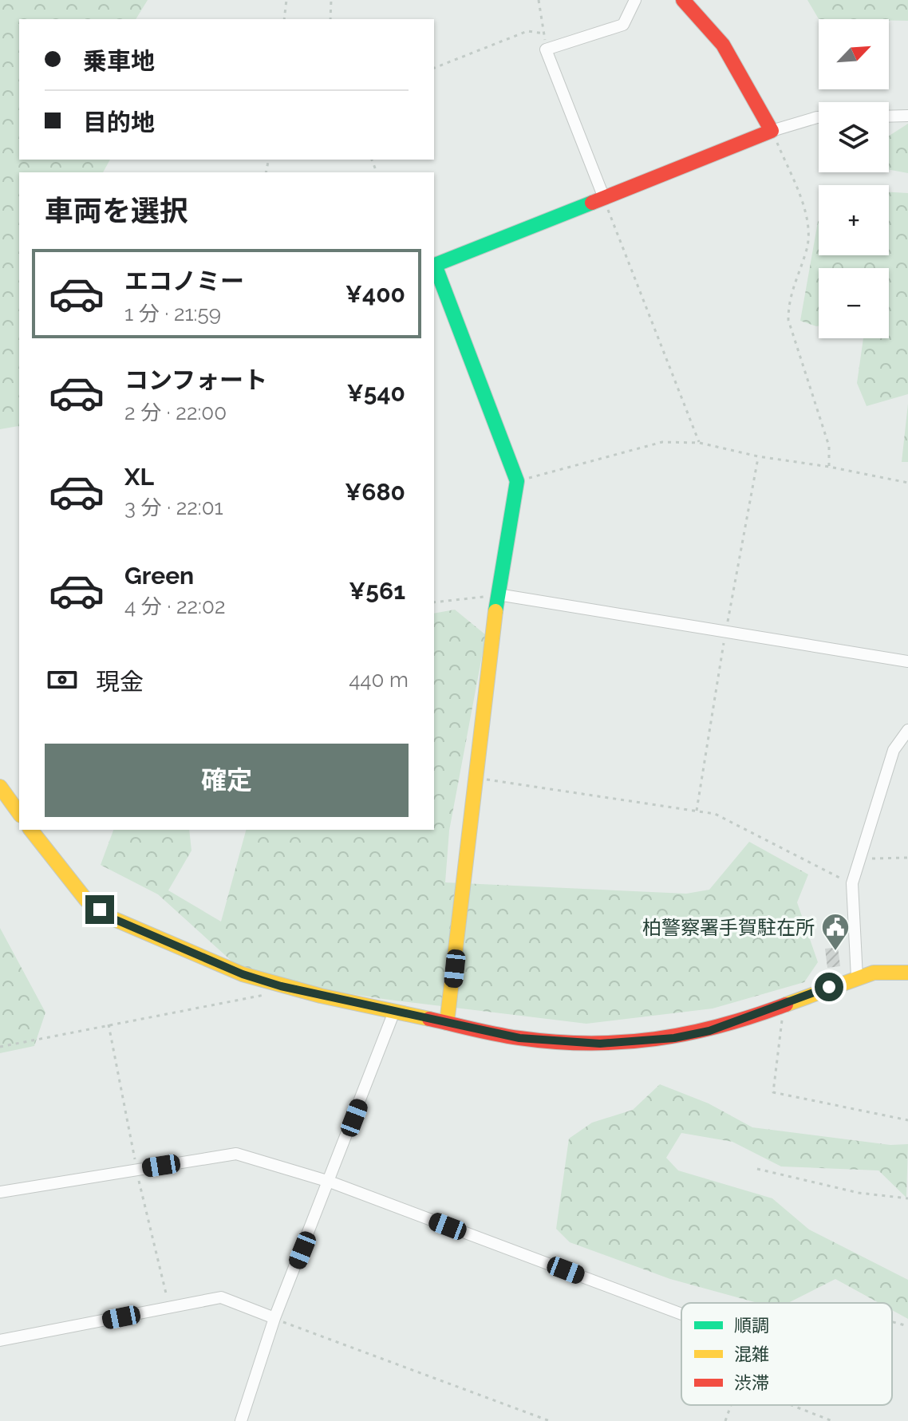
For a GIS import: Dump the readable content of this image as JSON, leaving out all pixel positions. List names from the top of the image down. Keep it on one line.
{"places":{"public building":["柏警察署手賀駐在所"]},"legend":["順調","混雑","渋滞"],"north":"top right","page":{"map_buttons":["+","−"],"banner":["乗車地","目的地"],"heading":"車両を選択","list":[{"name":"エコノミー","note":"1 分 · 21:59","value":"¥400"},{"name":"コンフォート","note":"2 分 · 22:00","value":"¥540"},{"name":"XL","note":"3 分 · 22:01","value":"¥680"},{"name":"Green","note":"4 分 · 22:02","value":"¥561"}],"pay":["現金","440 m"],"buttons":"確定"}}
